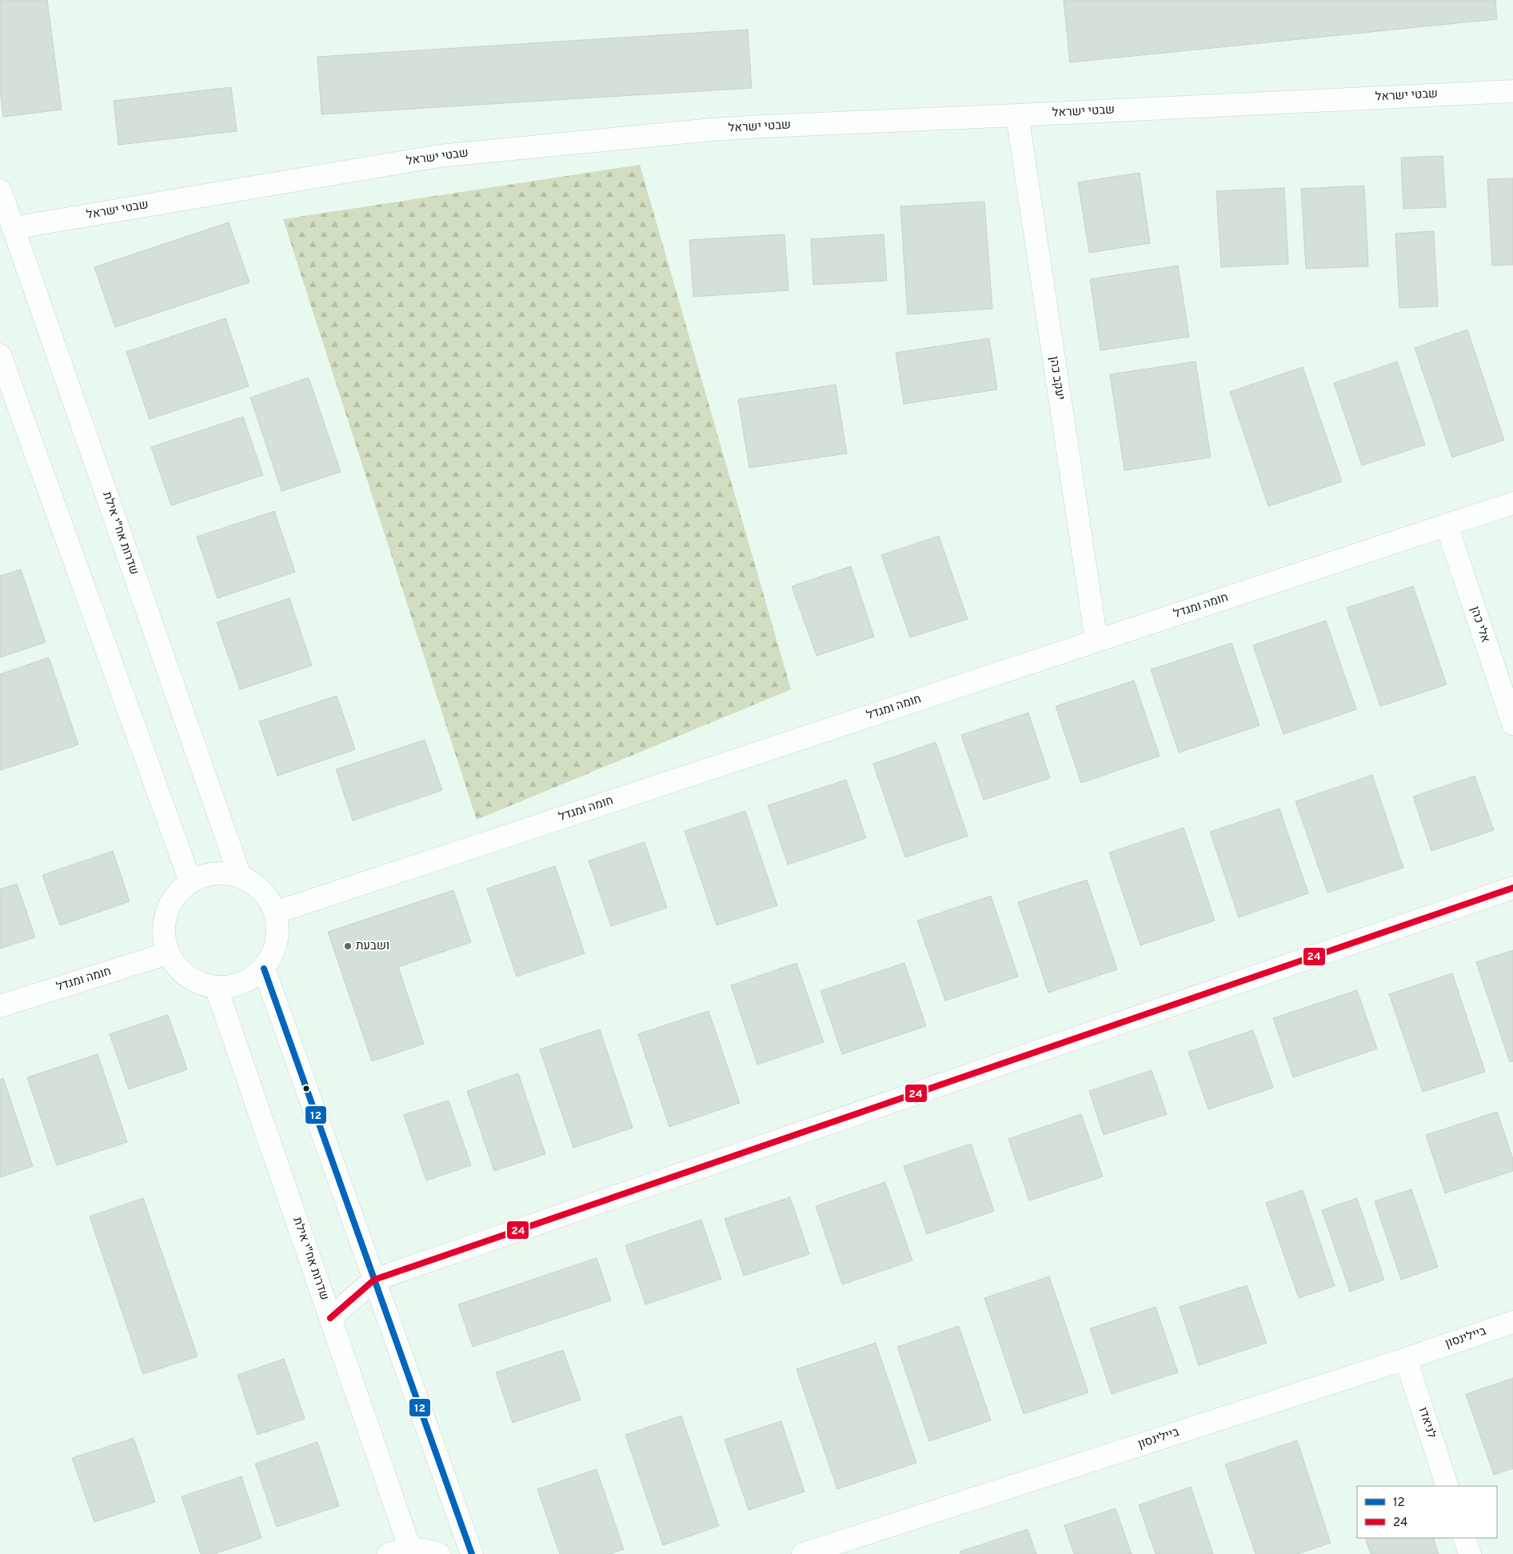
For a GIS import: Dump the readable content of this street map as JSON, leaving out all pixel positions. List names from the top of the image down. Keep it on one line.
{"streets":{"street":["שבטי ישראל","יעקב כהן","שדרות אח\"י אילת","חומה ומגדל","אלי כהן","ביילינסון","לניאדו"]},"crossings":[["שבטי ישראל","יעקב כהן"],["שבטי ישראל","שדרות אח\"י אילת"],["יעקב כהן","חומה ומגדל"],["שדרות אח\"י אילת","חומה ומגדל"],["חומה ומגדל","אלי כהן"],["ביילינסון","לניאדו"]],"places":["ושבעת"],"lines":["transit line 24","transit line 12"],"legend":["12","24"]}
